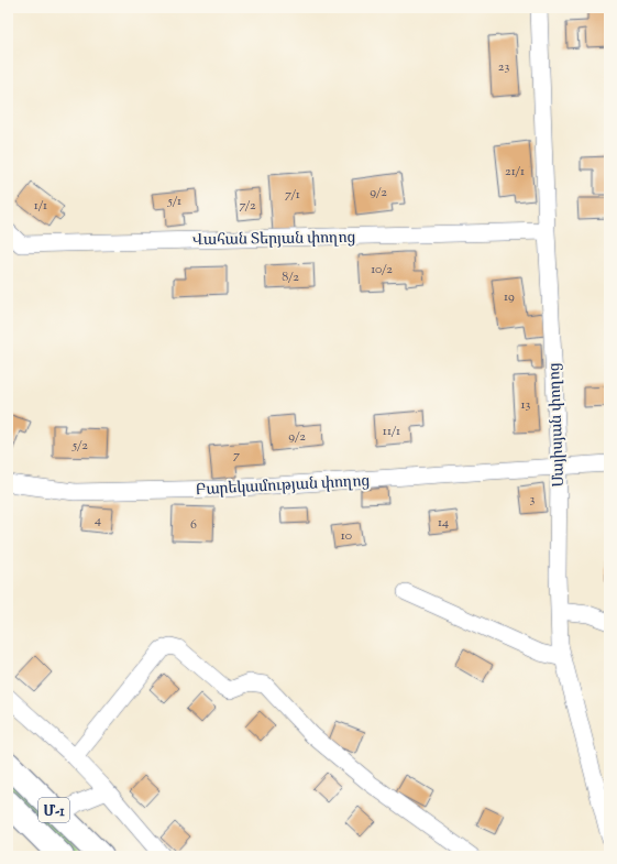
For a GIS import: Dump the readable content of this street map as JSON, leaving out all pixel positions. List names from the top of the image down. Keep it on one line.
{"streets":{"highway":["Մ-1"],"street":["Վահան Տերյան փողոց","Մայիսյան փողոց","Բարեկամության փողոց"]},"crossings":[["Վահան Տերյան փողոց","Մայիսյան փողոց"],["Մայիսյան փողոց","Բարեկամության փողոց"]],"house_numbers":["23","21/1","9/2","7/1","5/1","1/1","7/2","10/2","8/2","19","13","11/1","9/2","5/2","7","3","4","14","6","10"]}
